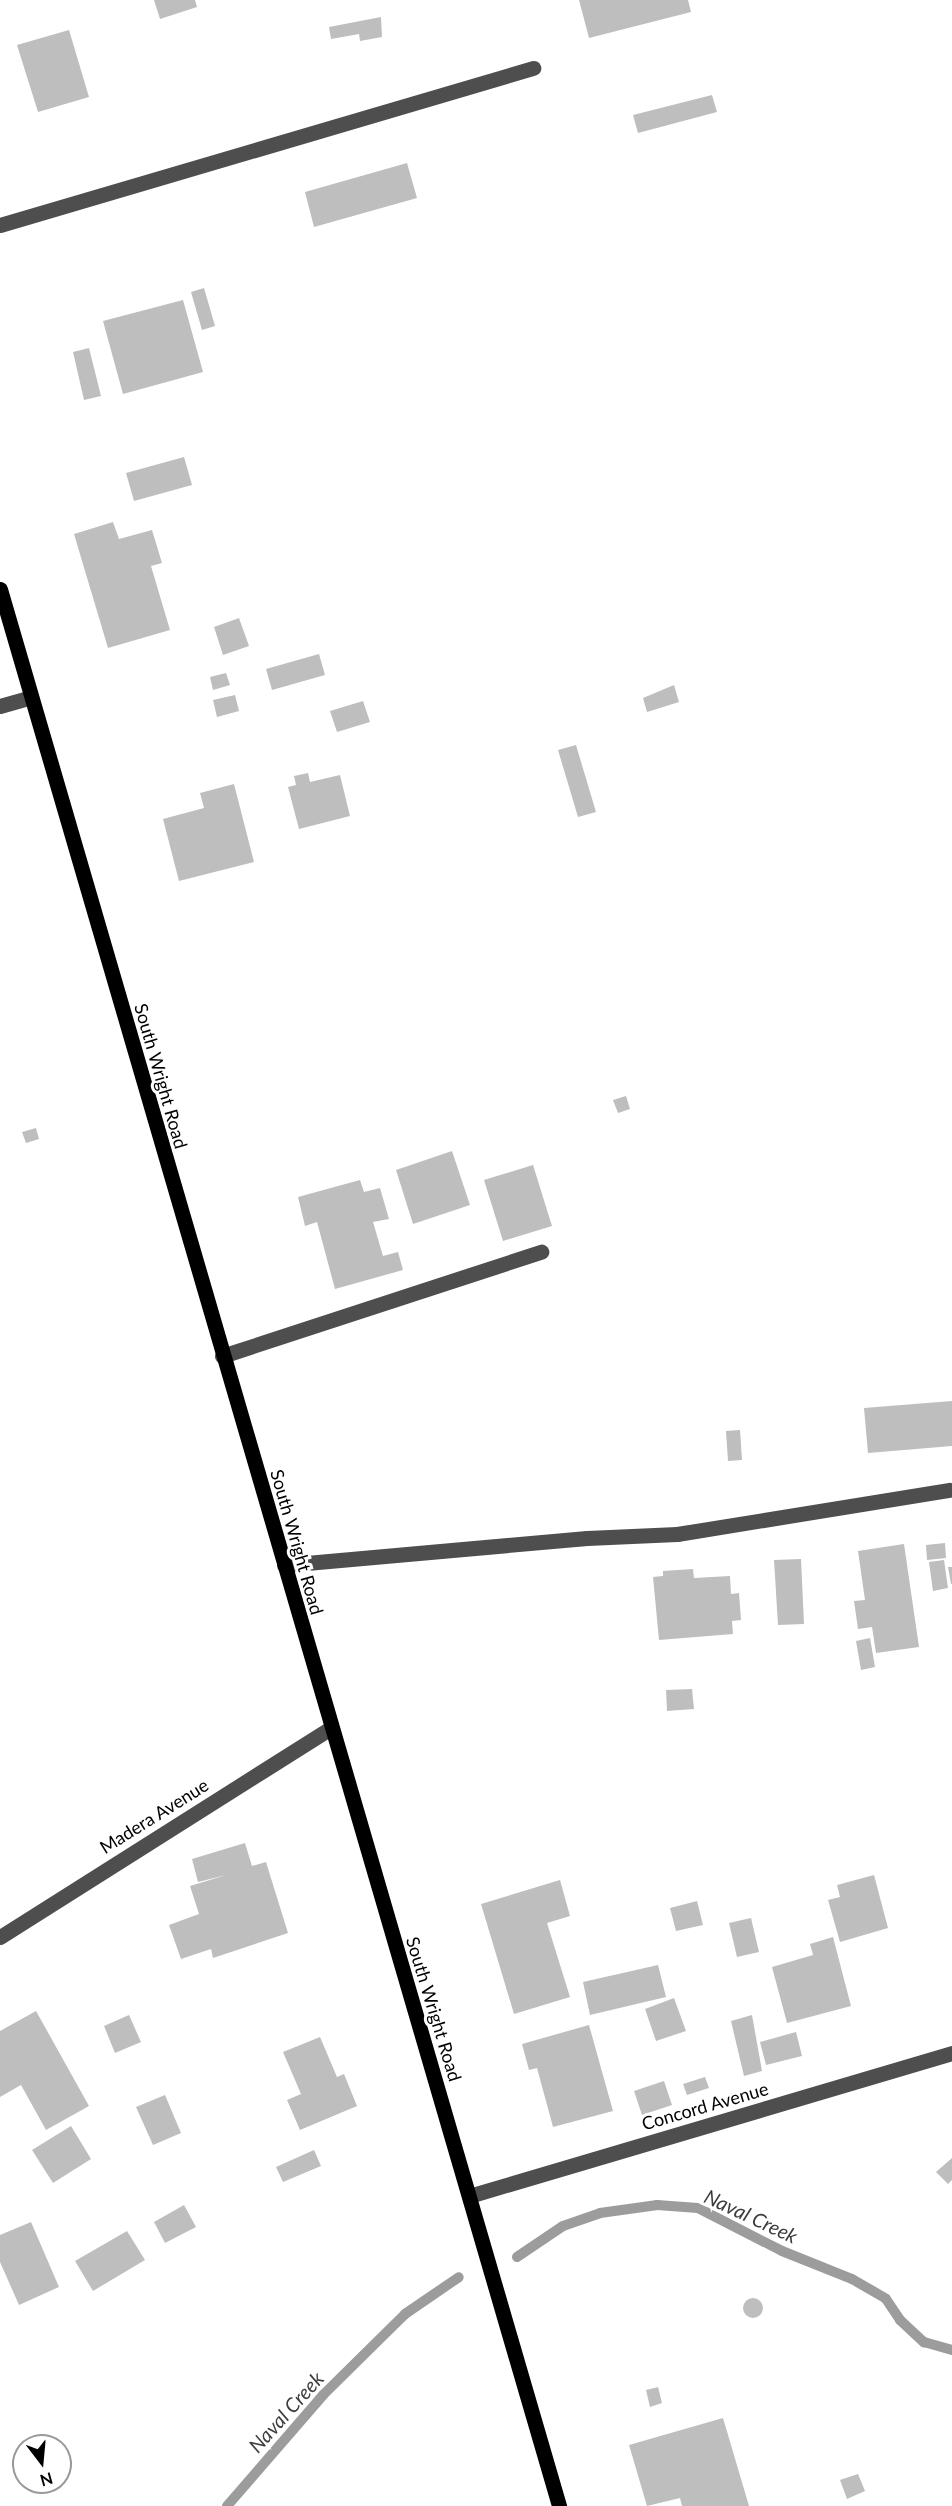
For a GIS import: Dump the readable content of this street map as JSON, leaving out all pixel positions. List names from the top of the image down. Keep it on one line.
{"streets":{"main road":["South Wright Road"],"street":["Madera Avenue","Concord Avenue"]},"crossings":[["South Wright Road","Madera Avenue"],["South Wright Road","Concord Avenue"]],"water":["Naval Creek"],"north":"bottom"}
